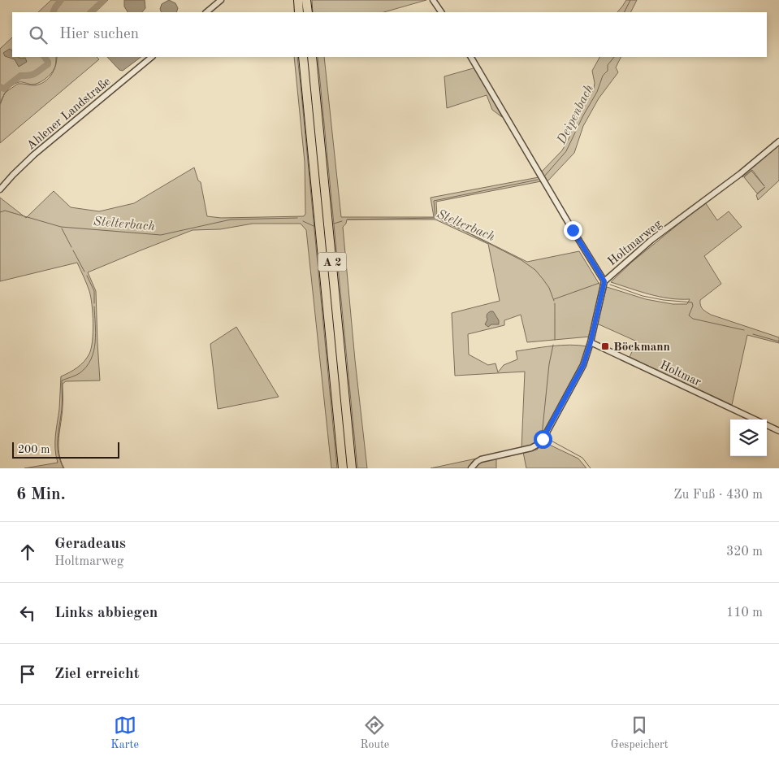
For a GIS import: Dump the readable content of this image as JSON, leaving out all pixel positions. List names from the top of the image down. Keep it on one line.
{"streets":{"highway":["A 2"],"street":["Ahlener Landstraße","Holtmarweg","Holtmar"]},"crossings":[["Holtmarweg","Holtmar"]],"water":["Deipenbach","Stelterbach"],"places":{"transit":["Böckmann"]},"scale_bar":"200 m","page":{"search":"Hier suchen","scale":"200 m","heading":["6 Min.","Zu Fuß · 430 m"],"list":[["Geradeaus","Holtmarweg","320 m"],["Links abbiegen","110 m"],"Ziel erreicht"],"nav":["Karte","Route","Gespeichert"]}}
